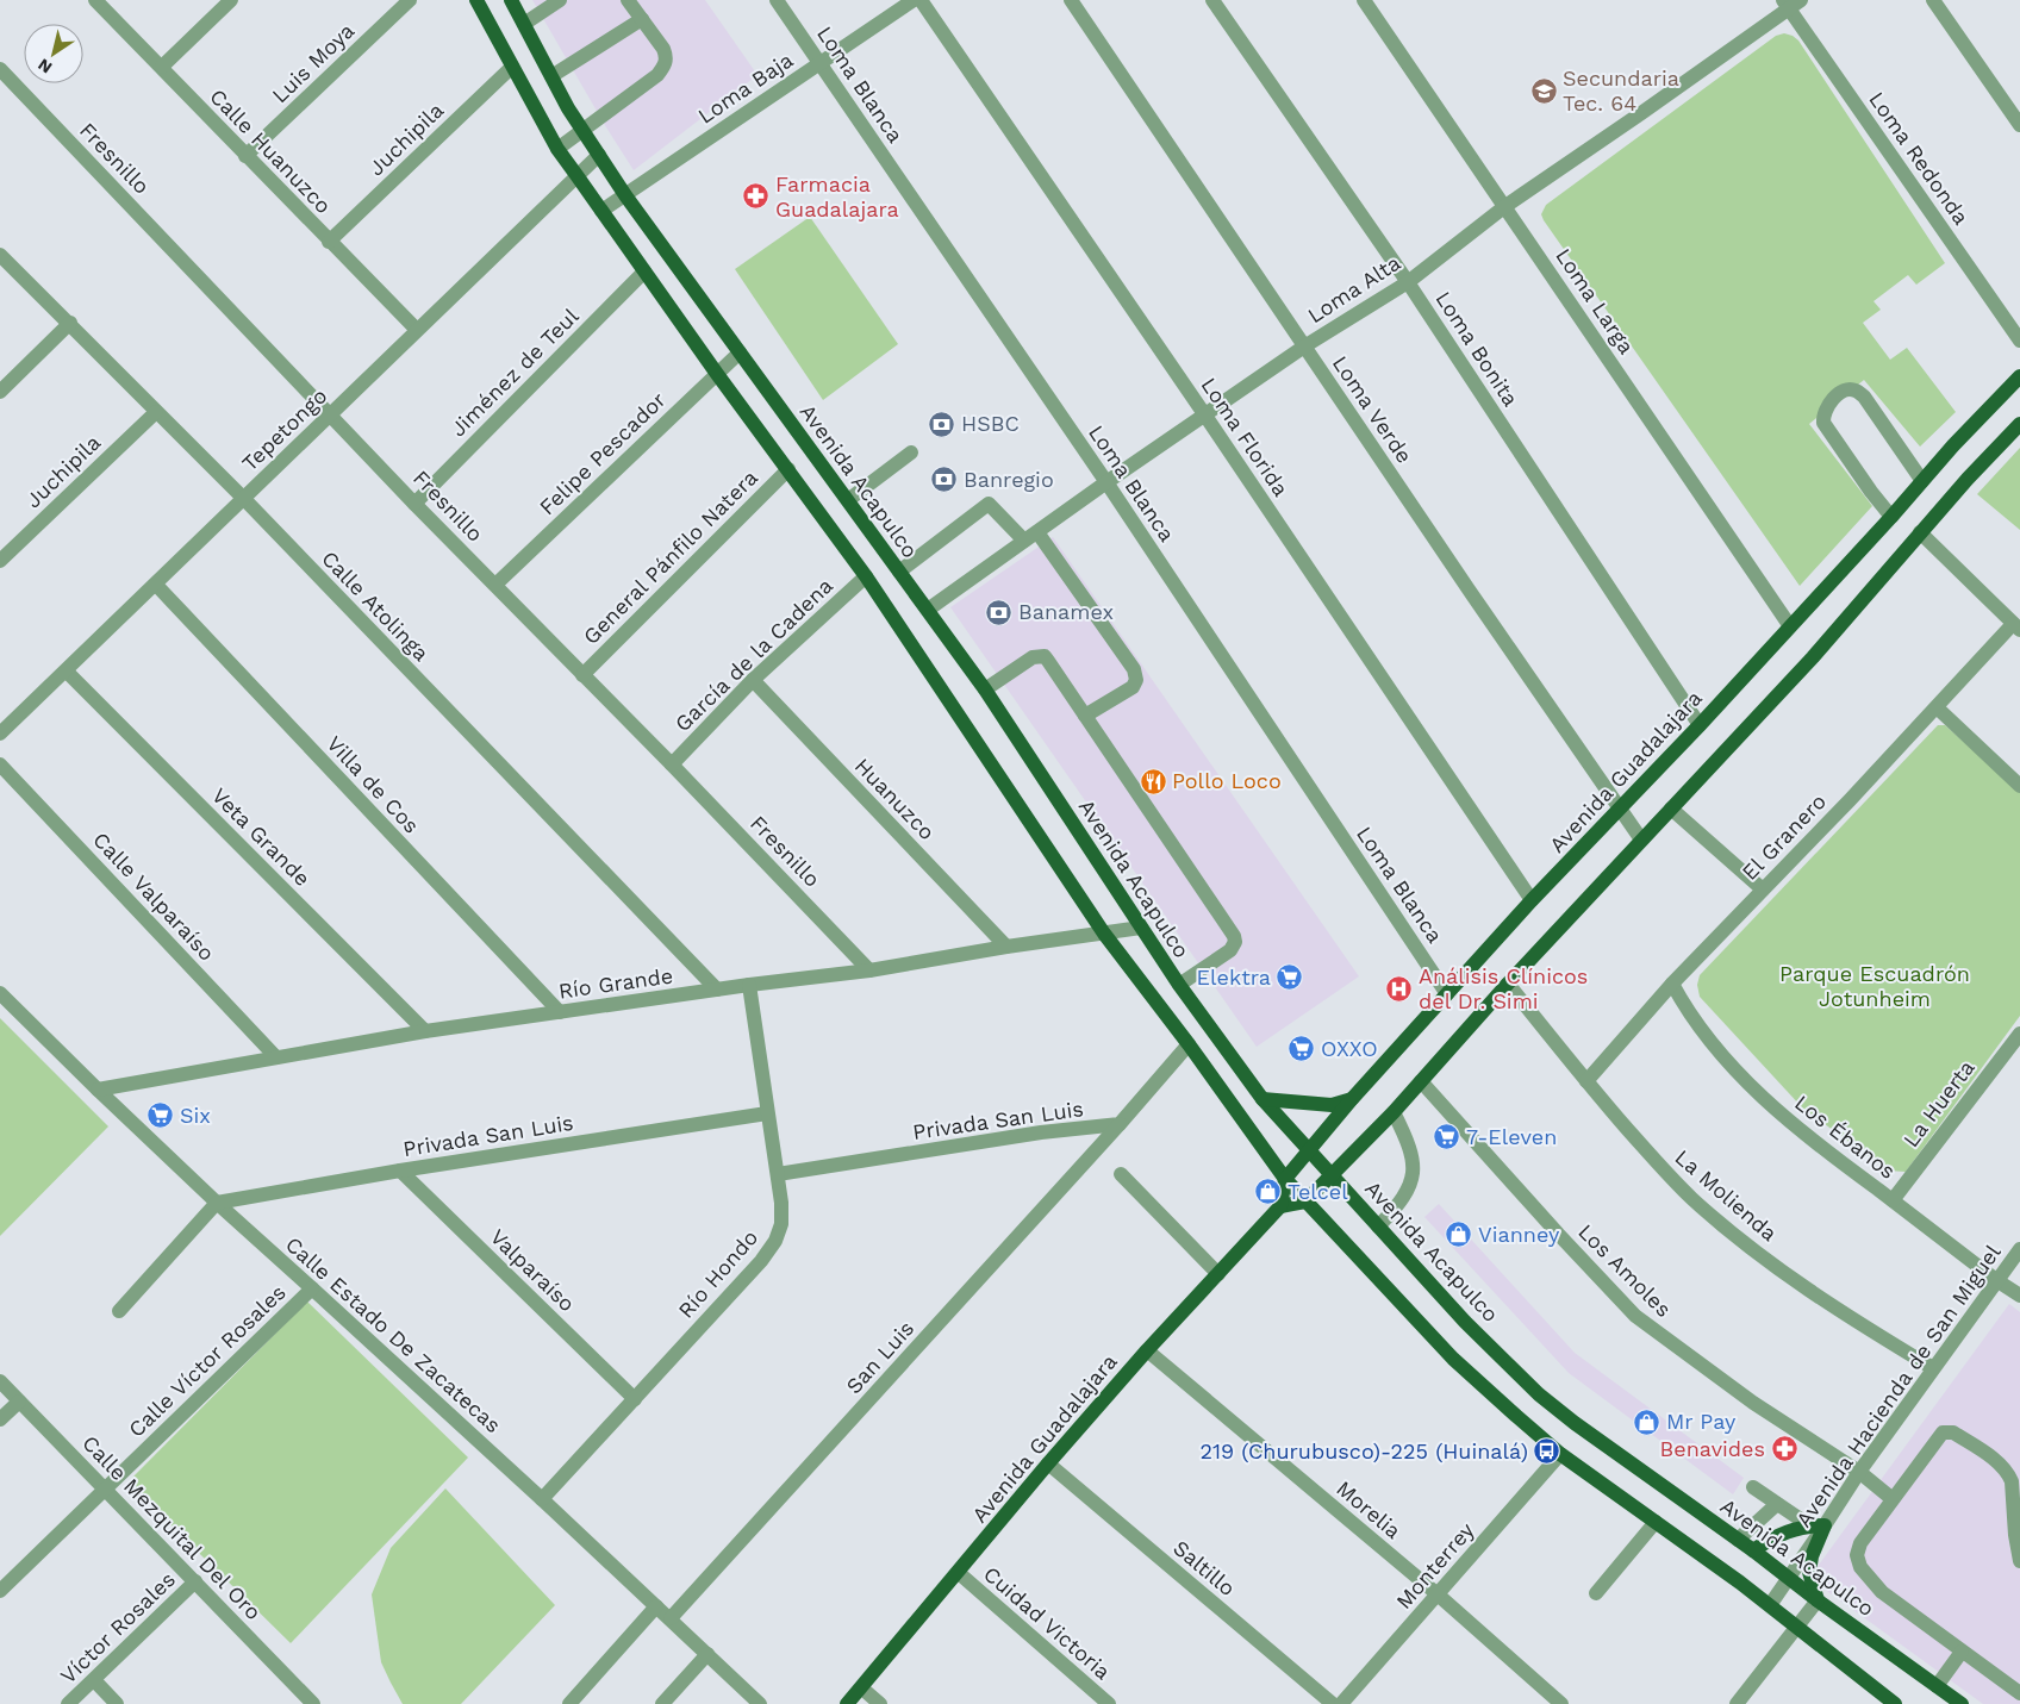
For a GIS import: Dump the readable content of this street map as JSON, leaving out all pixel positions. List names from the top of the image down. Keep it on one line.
{"streets":{"main road":["Avenida Acapulco","Avenida Guadalajara"],"street":["Luis Moya","Loma Blanca","Loma Baja","Juchipila","Calle Huanuzco","Fresnillo","Loma Redonda","Loma Alta","Loma Larga","Loma Bonita","Jiménez de Teul","Loma Verde","Tepetongo","Loma Florida","Felipe Pescador","General Pánfilo Natera","Calle Atolinga","García de la Cadena","Villa de Cos","Huanuzco","Veta Grande","El Granero","Calle Valparaíso","Río Grande","La Huerta","Privada San Luis","Los Ébanos","La Molienda","Valparaíso","Los Amoles","Río Hondo","Calle Estado De Zacatecas","San Luis","Calle Víctor Rosales","Avenida Hacienda de San Miguel","Morelia","Calle Mezquital Del Oro","Monterrey","Saltillo","Cuidad Victoria","Víctor Rosales"]},"crossings":[["Luis Moya","Calle Huanuzco"],["Loma Blanca","Loma Baja"],["Loma Blanca","Loma Alta"],["Loma Blanca","Avenida Guadalajara"],["Loma Baja","Avenida Acapulco"],["Juchipila","Calle Huanuzco"],["Juchipila","Calle Atolinga"],["Calle Huanuzco","Tepetongo"],["Fresnillo","Jiménez de Teul"],["Fresnillo","Tepetongo"],["Fresnillo","Felipe Pescador"],["Fresnillo","General Pánfilo Natera"],["Fresnillo","García de la Cadena"],["Fresnillo","Río Grande"],["Loma Redonda","Loma Alta"],["Loma Alta","Loma Larga"],["Loma Alta","Loma Bonita"],["Loma Alta","Loma Verde"],["Loma Alta","Loma Florida"],["Loma Alta","Avenida Acapulco"],["Loma Larga","Avenida Guadalajara"],["Loma Bonita","Avenida Guadalajara"],["Loma Verde","Avenida Guadalajara"],["Tepetongo","Avenida Acapulco"],["Tepetongo","Calle Atolinga"],["Tepetongo","Villa de Cos"],["Tepetongo","Veta Grande"],["Loma Florida","Avenida Guadalajara"],["Felipe Pescador","Avenida Acapulco"],["Avenida Acapulco","Avenida Guadalajara"],["Avenida Acapulco","Río Grande"],["Avenida Acapulco","Avenida Hacienda de San Miguel"],["Calle Atolinga","Río Grande"],["García de la Cadena","Huanuzco"],["Avenida Guadalajara","Morelia"],["Avenida Guadalajara","Saltillo"],["Avenida Guadalajara","Cuidad Victoria"],["Villa de Cos","Río Grande"],["Huanuzco","Río Grande"],["Veta Grande","Río Grande"],["El Granero","Los Ébanos"],["El Granero","La Molienda"],["Calle Valparaíso","Río Grande"],["Río Grande","Río Hondo"],["Río Grande","Calle Estado De Zacatecas"],["La Huerta","Los Ébanos"],["Privada San Luis","Valparaíso"],["Privada San Luis","Río Hondo"],["Privada San Luis","Calle Estado De Zacatecas"],["Privada San Luis","San Luis"],["Los Ébanos","Avenida Hacienda de San Miguel"],["La Molienda","Avenida Hacienda de San Miguel"],["Valparaíso","Río Hondo"],["Los Amoles","Avenida Hacienda de San Miguel"],["Río Hondo","Calle Estado De Zacatecas"],["Calle Estado De Zacatecas","San Luis"],["Calle Estado De Zacatecas","Calle Víctor Rosales"],["Calle Víctor Rosales","Calle Mezquital Del Oro"],["Morelia","Monterrey"],["Calle Mezquital Del Oro","Víctor Rosales"]],"parks":["Parque Escuadrón Jotunheim"],"places":{"school or university":["Secundaria Tec. 64"],"pharmacy":["Farmacia Guadalajara","Benavides"],"bank":["HSBC","Banregio","Banamex"],"restaurant":["Pollo Loco"],"supermarket":["Elektra","OXXO","Six","7-Eleven"],"hospital":["Análisis Clínicos del Dr. Simi"],"shop":["Telcel","Vianney","Mr Pay"],"bus stop":["219 (Churubusco)-225 (Huinalá)"]},"north":"bottom left"}
